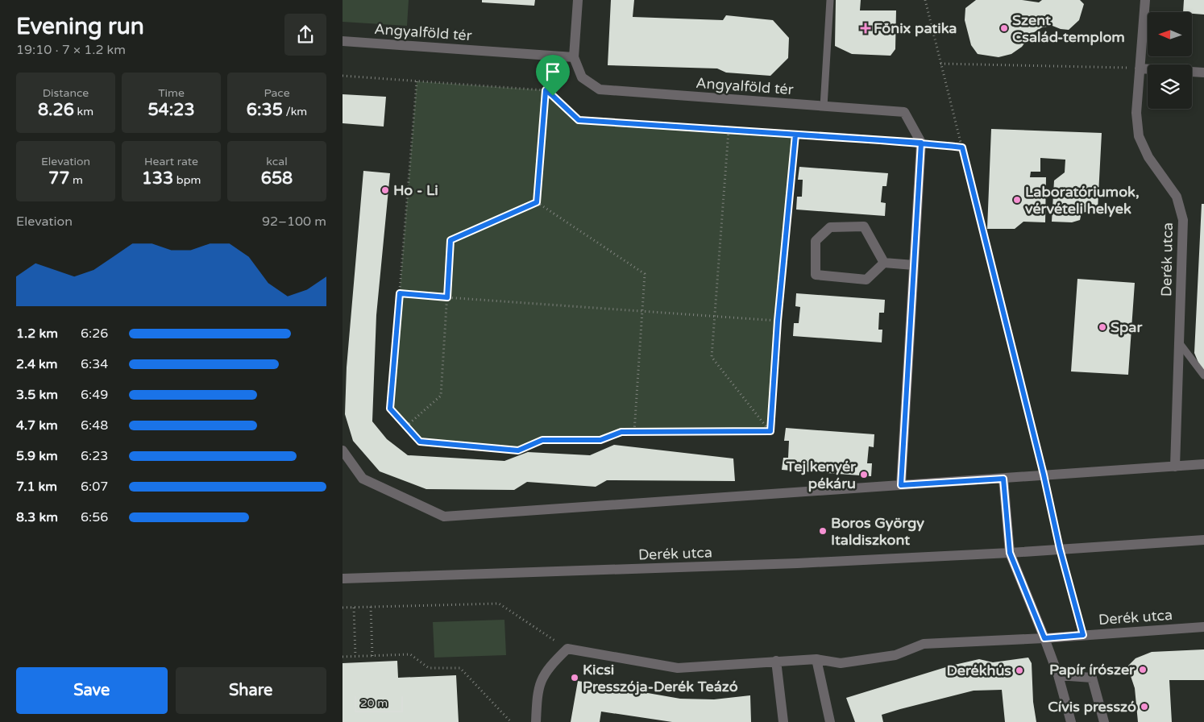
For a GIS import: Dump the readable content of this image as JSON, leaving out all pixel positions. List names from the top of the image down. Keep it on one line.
{"streets":{"street":["Angyalföld tér","Derék utca"]},"places":{"health":["Főnix patika"],"other":["Szent Család-templom","Ho - Li","Laboratóriumok, vérvételi helyek","Spar","Tej kenyér pékáru","Boros György Italdiszkont","Papír írószer","Derékhús","Kicsi Presszója-Derék Teázó","Cívis presszó"]},"scale_bar":"20 m","north":"left","page":{"heading":["Evening run","19:10 · 7 × 1.2 km"],"stats":[["Distance","8.26 km"],["Time","54:23"],["Pace","6:35 /km"],["Elevation","77 m"],["Heart rate","133 bpm"],["kcal","658"]],"chart":["Elevation","92–100 m"],"list":[{"name":"1.2 km","note":"6:26"},{"name":"2.4 km","note":"6:34"},{"name":"3.5 km","note":"6:49"},{"name":"4.7 km","note":"6:48"},{"name":"5.9 km","note":"6:23"},{"name":"7.1 km","note":"6:07"},{"name":"8.3 km","note":"6:56"}],"buttons":["Save","Share"],"scale":"20 m"}}
